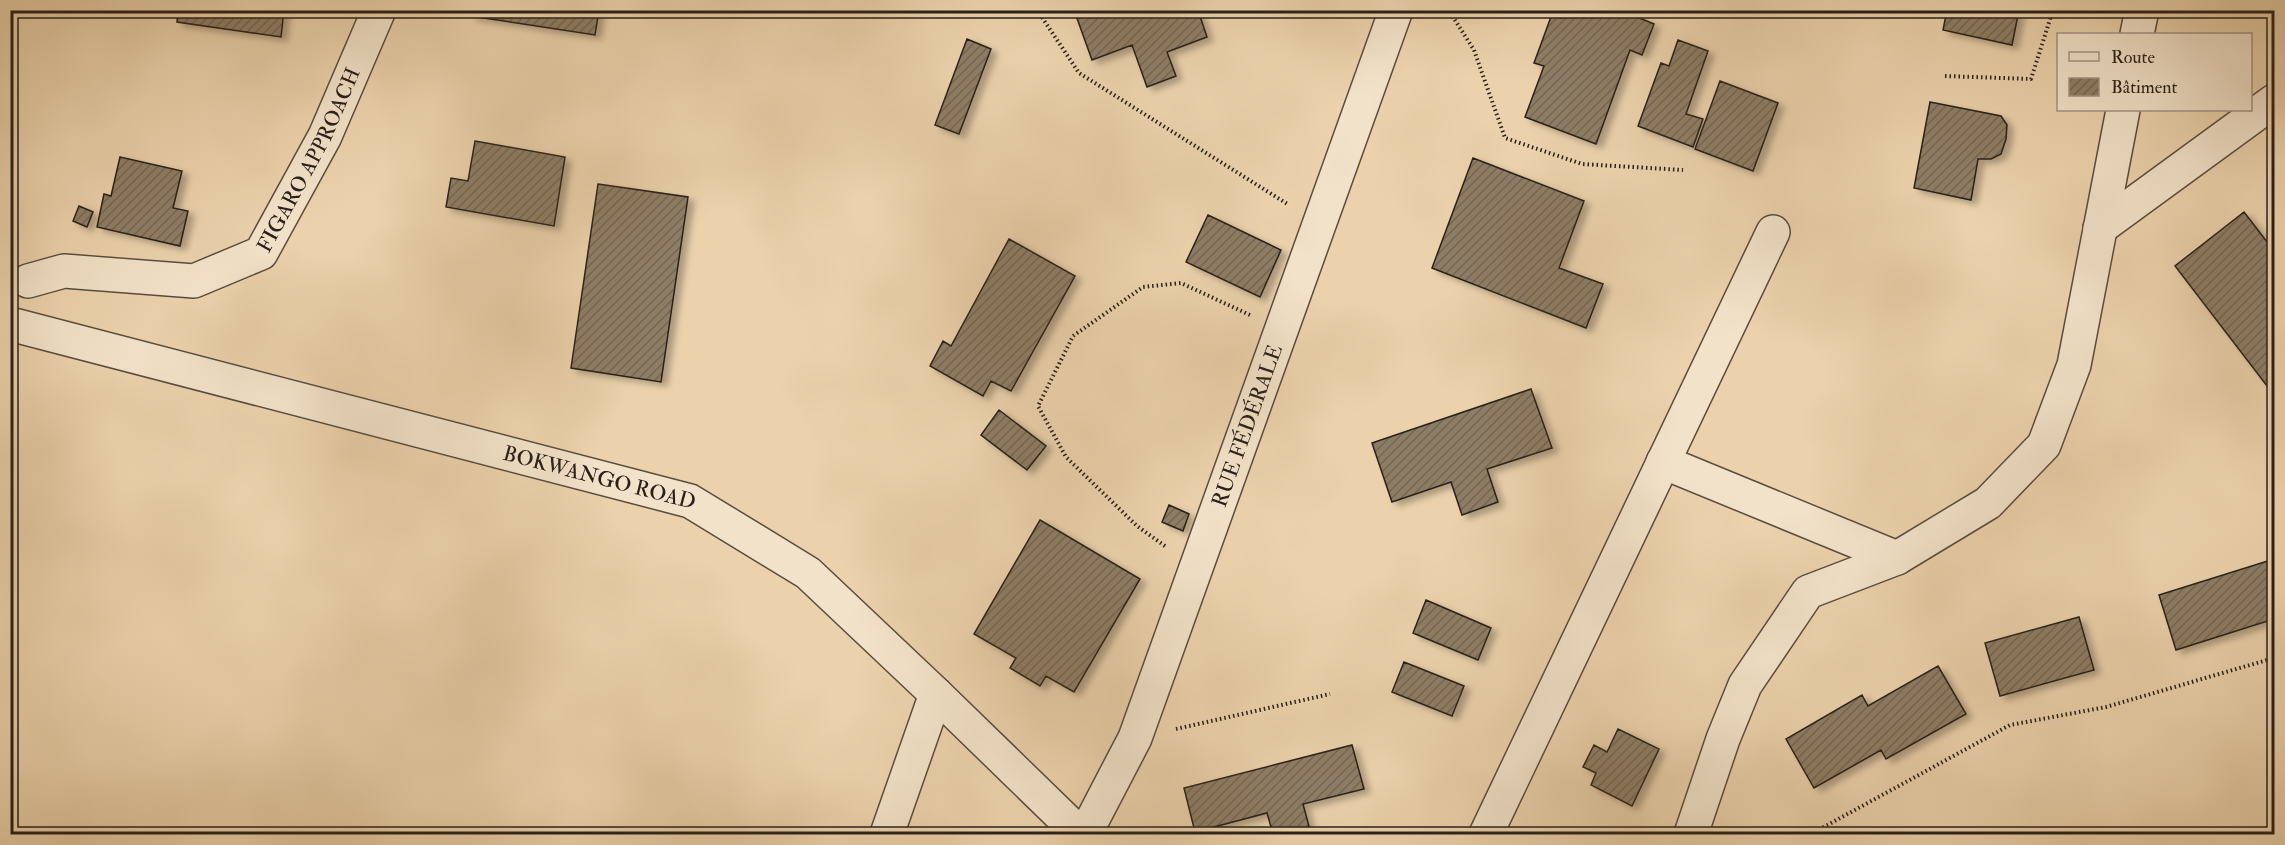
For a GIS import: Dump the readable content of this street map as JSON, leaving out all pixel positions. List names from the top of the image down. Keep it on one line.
{"streets":{"street":["FIGARO APPROACH","RUE FÉDÉRALE","BOKWANGO ROAD"]},"legend":["Route","Bâtiment"]}
